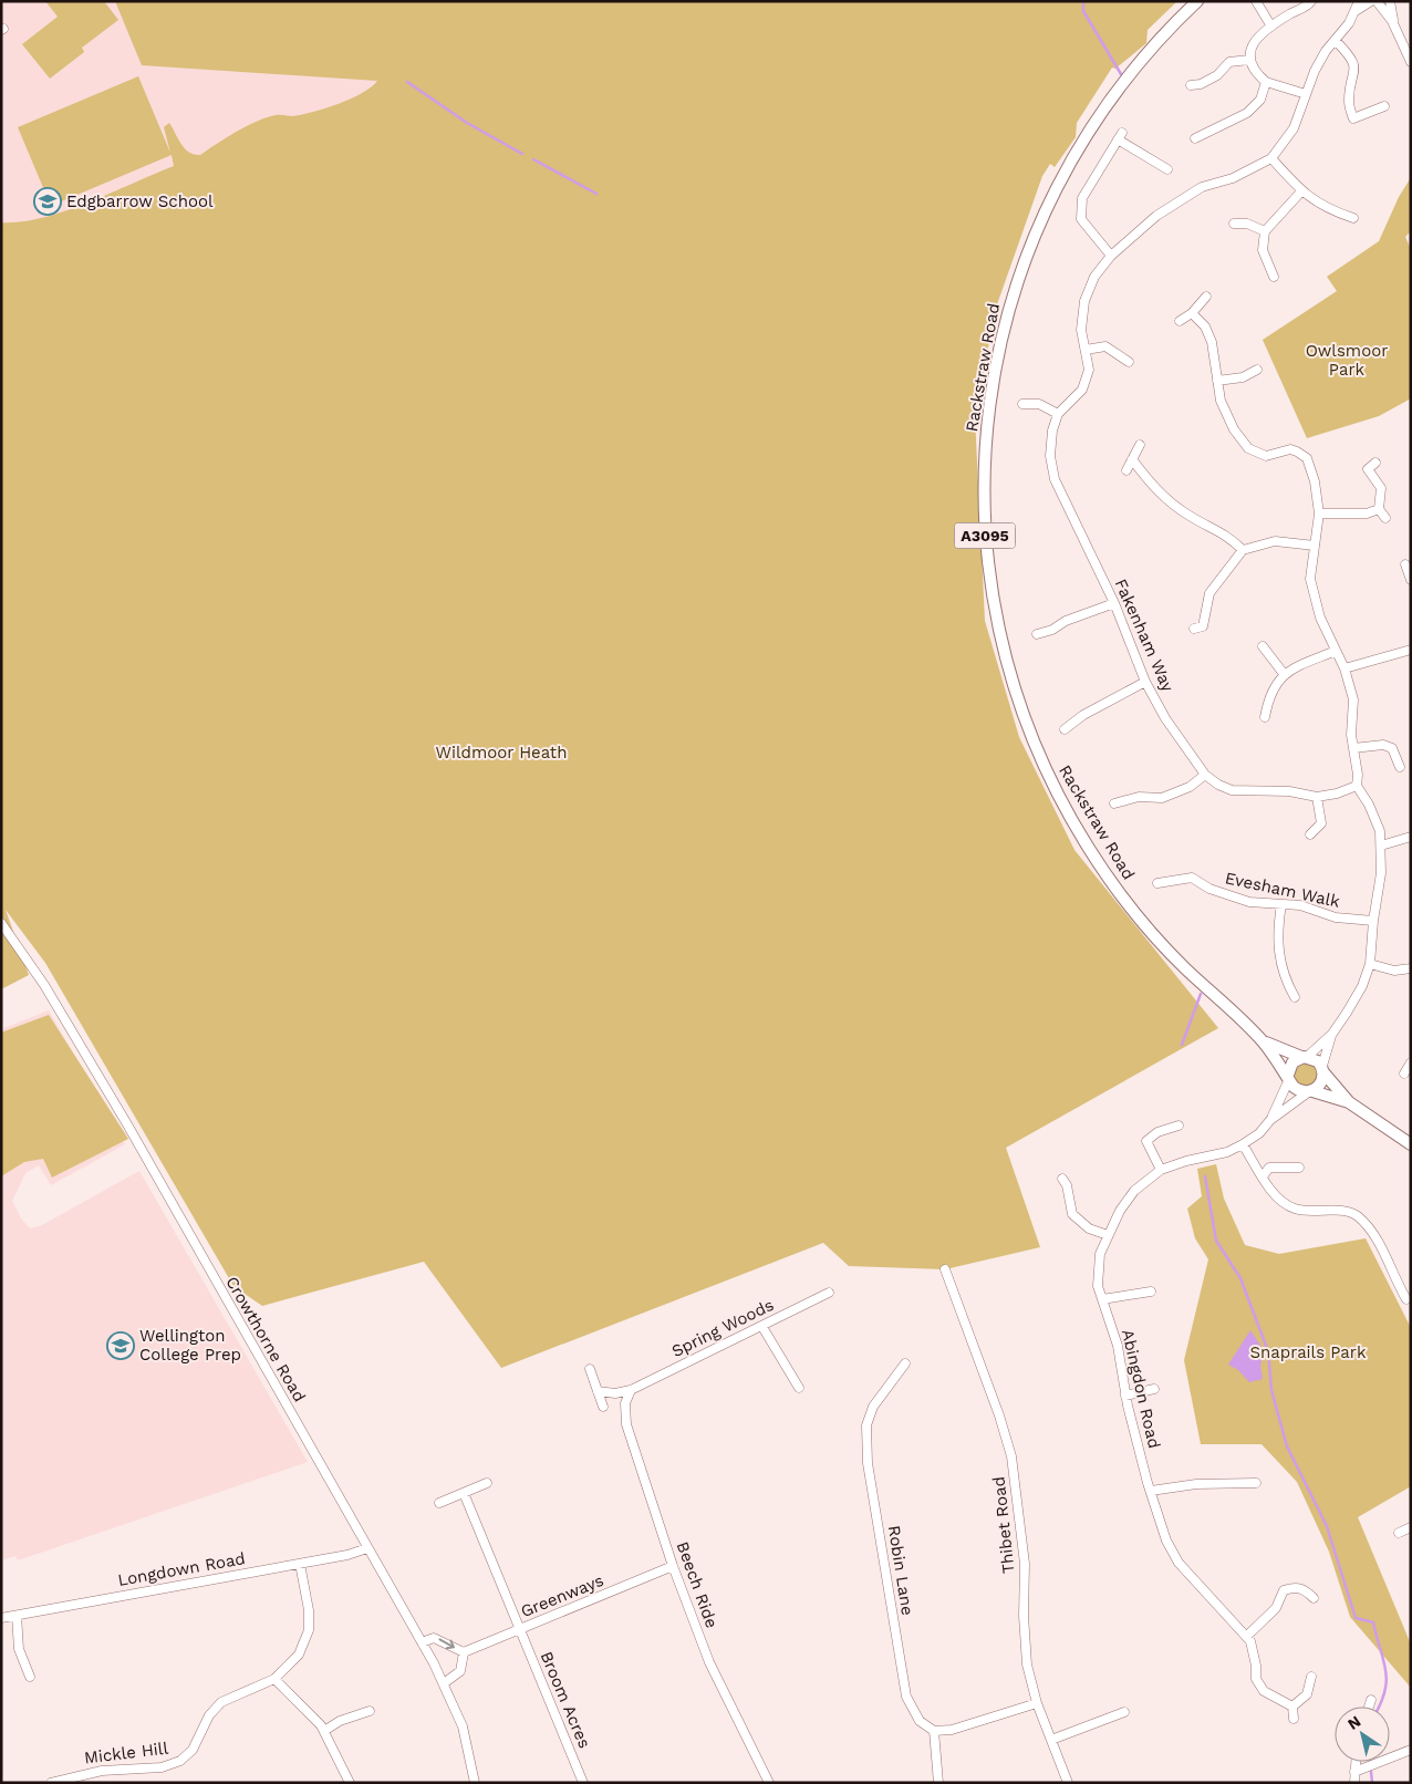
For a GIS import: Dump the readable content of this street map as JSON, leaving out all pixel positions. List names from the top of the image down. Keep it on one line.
{"streets":{"main road":["Rackstraw Road","A3095"],"street":["Fakenham Way","Evesham Walk","Spring Woods","Crowthorne Road","Abingdon Road","Thibet Road","Longdown Road","Robin Lane","Beech Ride","Greenways","Broom Acres","Mickle Hill"]},"crossings":[["Rackstraw Road","Abingdon Road"],["Spring Woods","Beech Ride"],["Crowthorne Road","Longdown Road"],["Longdown Road","Mickle Hill"],["Beech Ride","Greenways"],["Greenways","Broom Acres"]],"parks":["Owlsmoor Park","Wildmoor Heath","Snaprails Park"],"places":{"school or university":["Edgbarrow School","Wellington College Prep"]},"north":"top left"}
